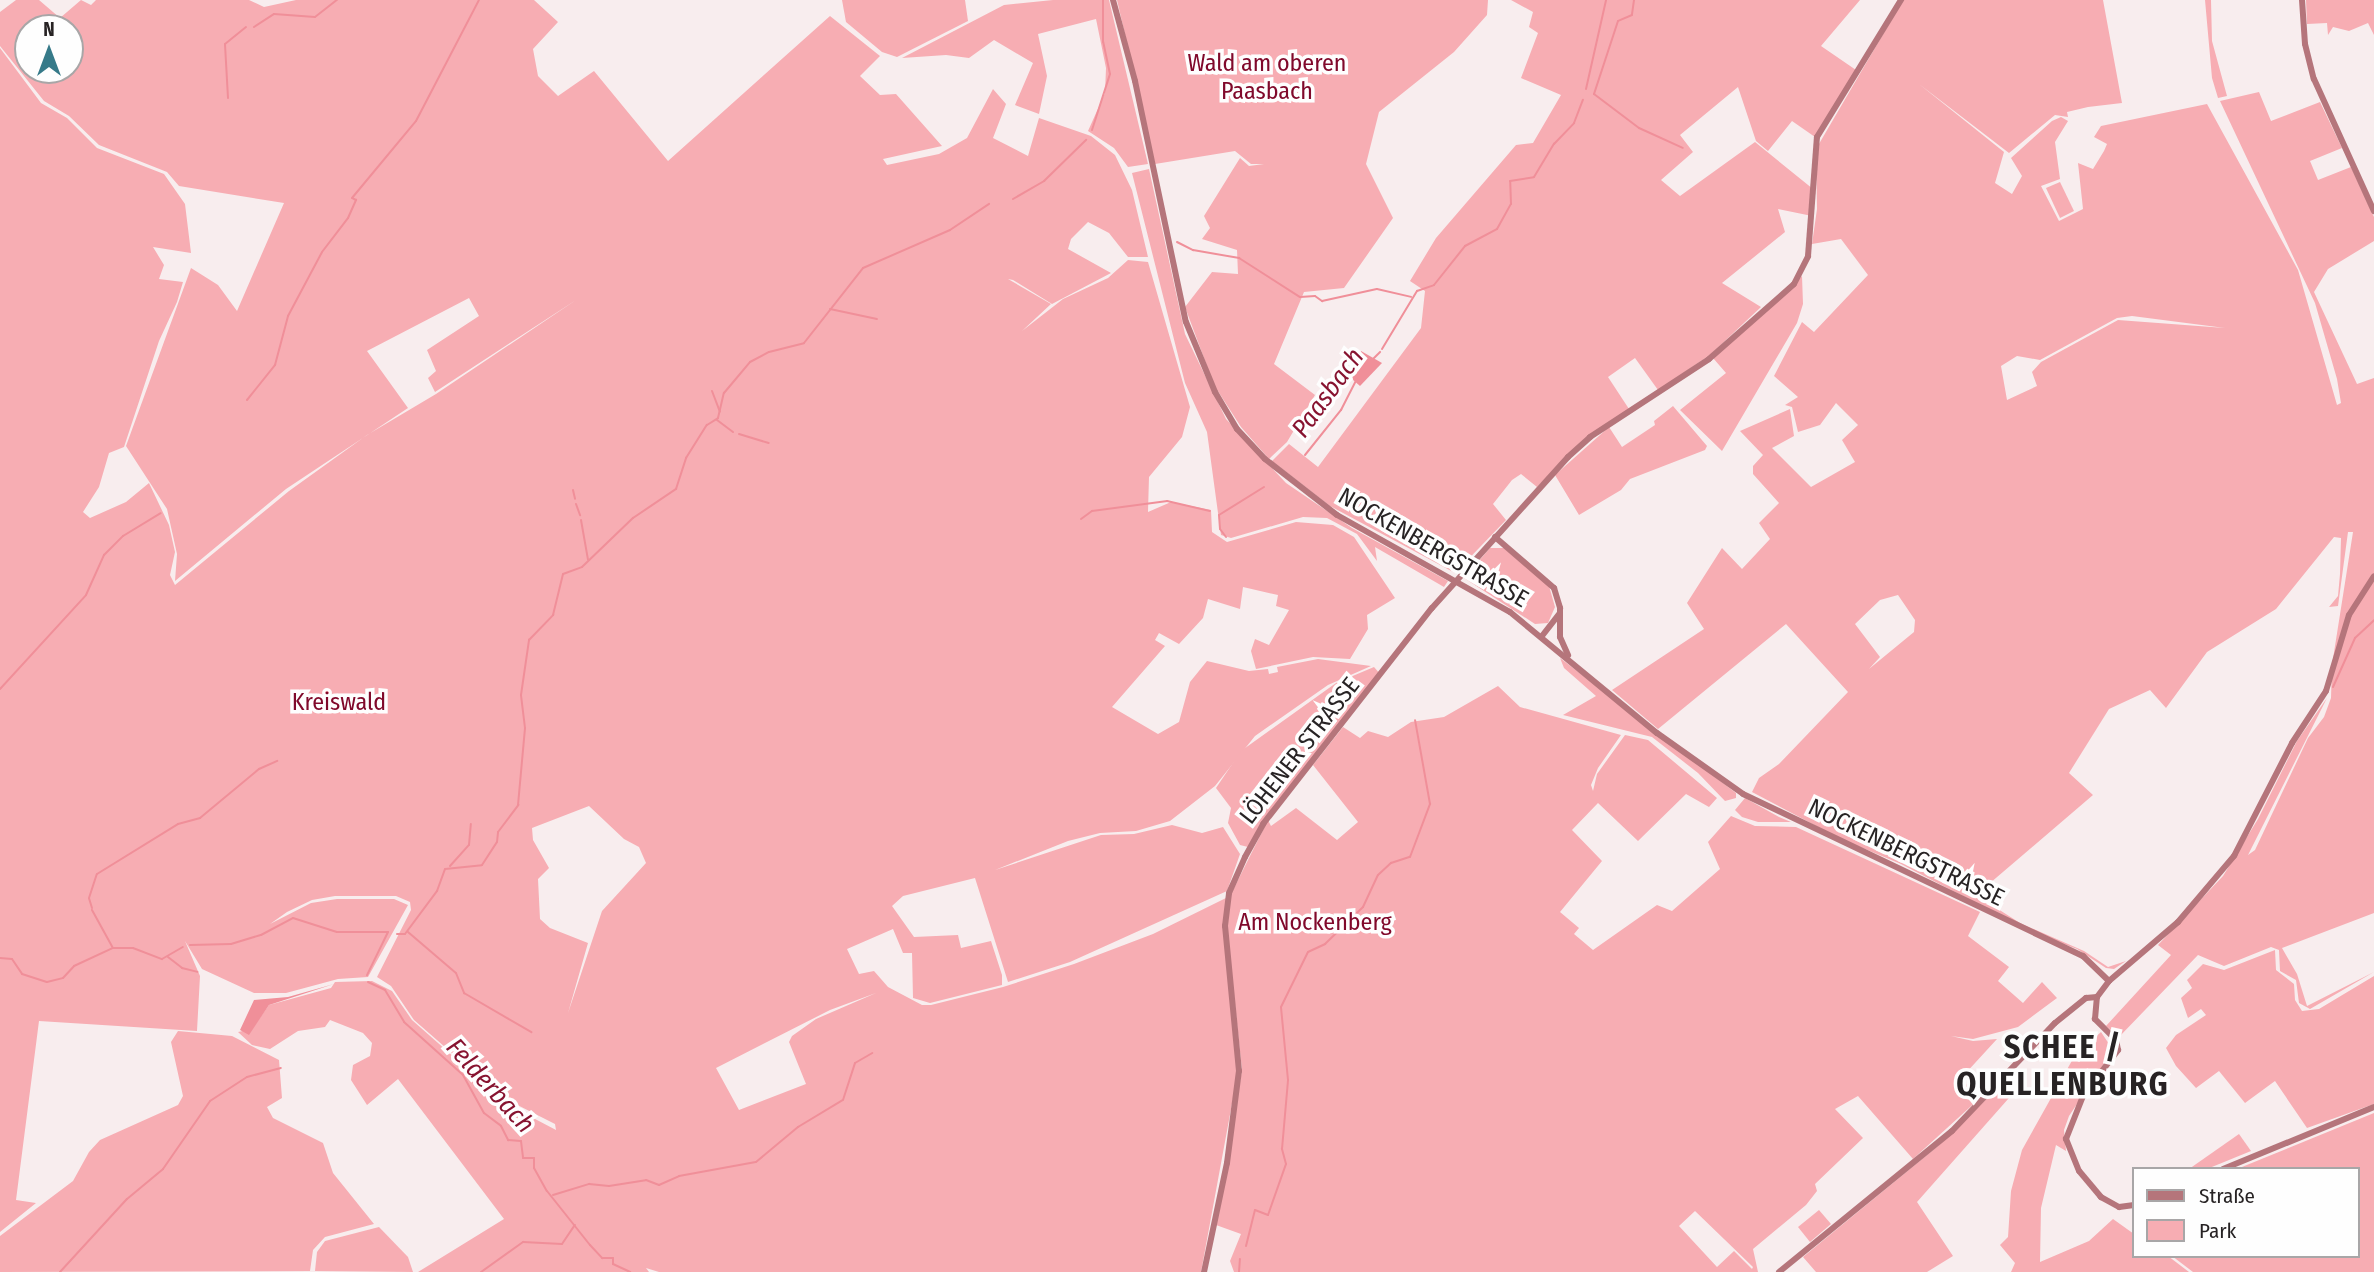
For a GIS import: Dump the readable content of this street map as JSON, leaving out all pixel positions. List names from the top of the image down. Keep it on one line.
{"streets":{"main road":["NOCKENBERGSTRASSE","LÖHENER STRASSE"]},"districts":["SCHEE / QUELLENBURG"],"water":["Paasbach","Felderbach"],"parks":["Wald am oberen Paasbach","Kreiswald","Am Nockenberg"],"legend":["Straße","Park"],"north":"top"}
